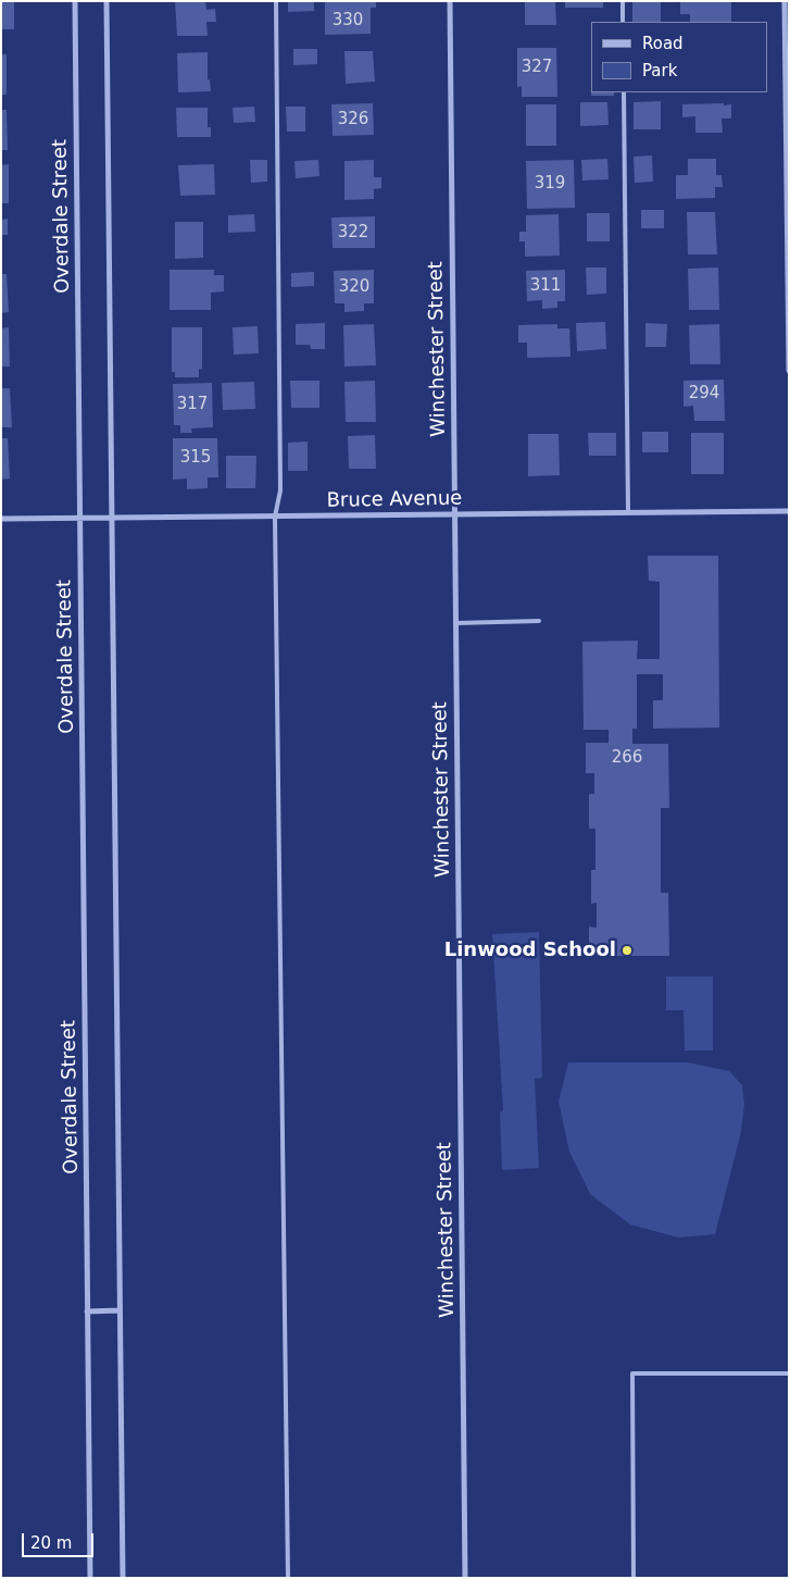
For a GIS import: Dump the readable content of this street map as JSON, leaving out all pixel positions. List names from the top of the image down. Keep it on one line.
{"streets":{"street":["Overdale Street","Winchester Street","Bruce Avenue"]},"crossings":[["Overdale Street","Bruce Avenue"],["Winchester Street","Bruce Avenue"]],"places":["Linwood School"],"house_numbers":["330","327","326","319","322","311","320","294","317","315","266"],"legend":["Road","Park"],"scale_bar":"20 m"}
